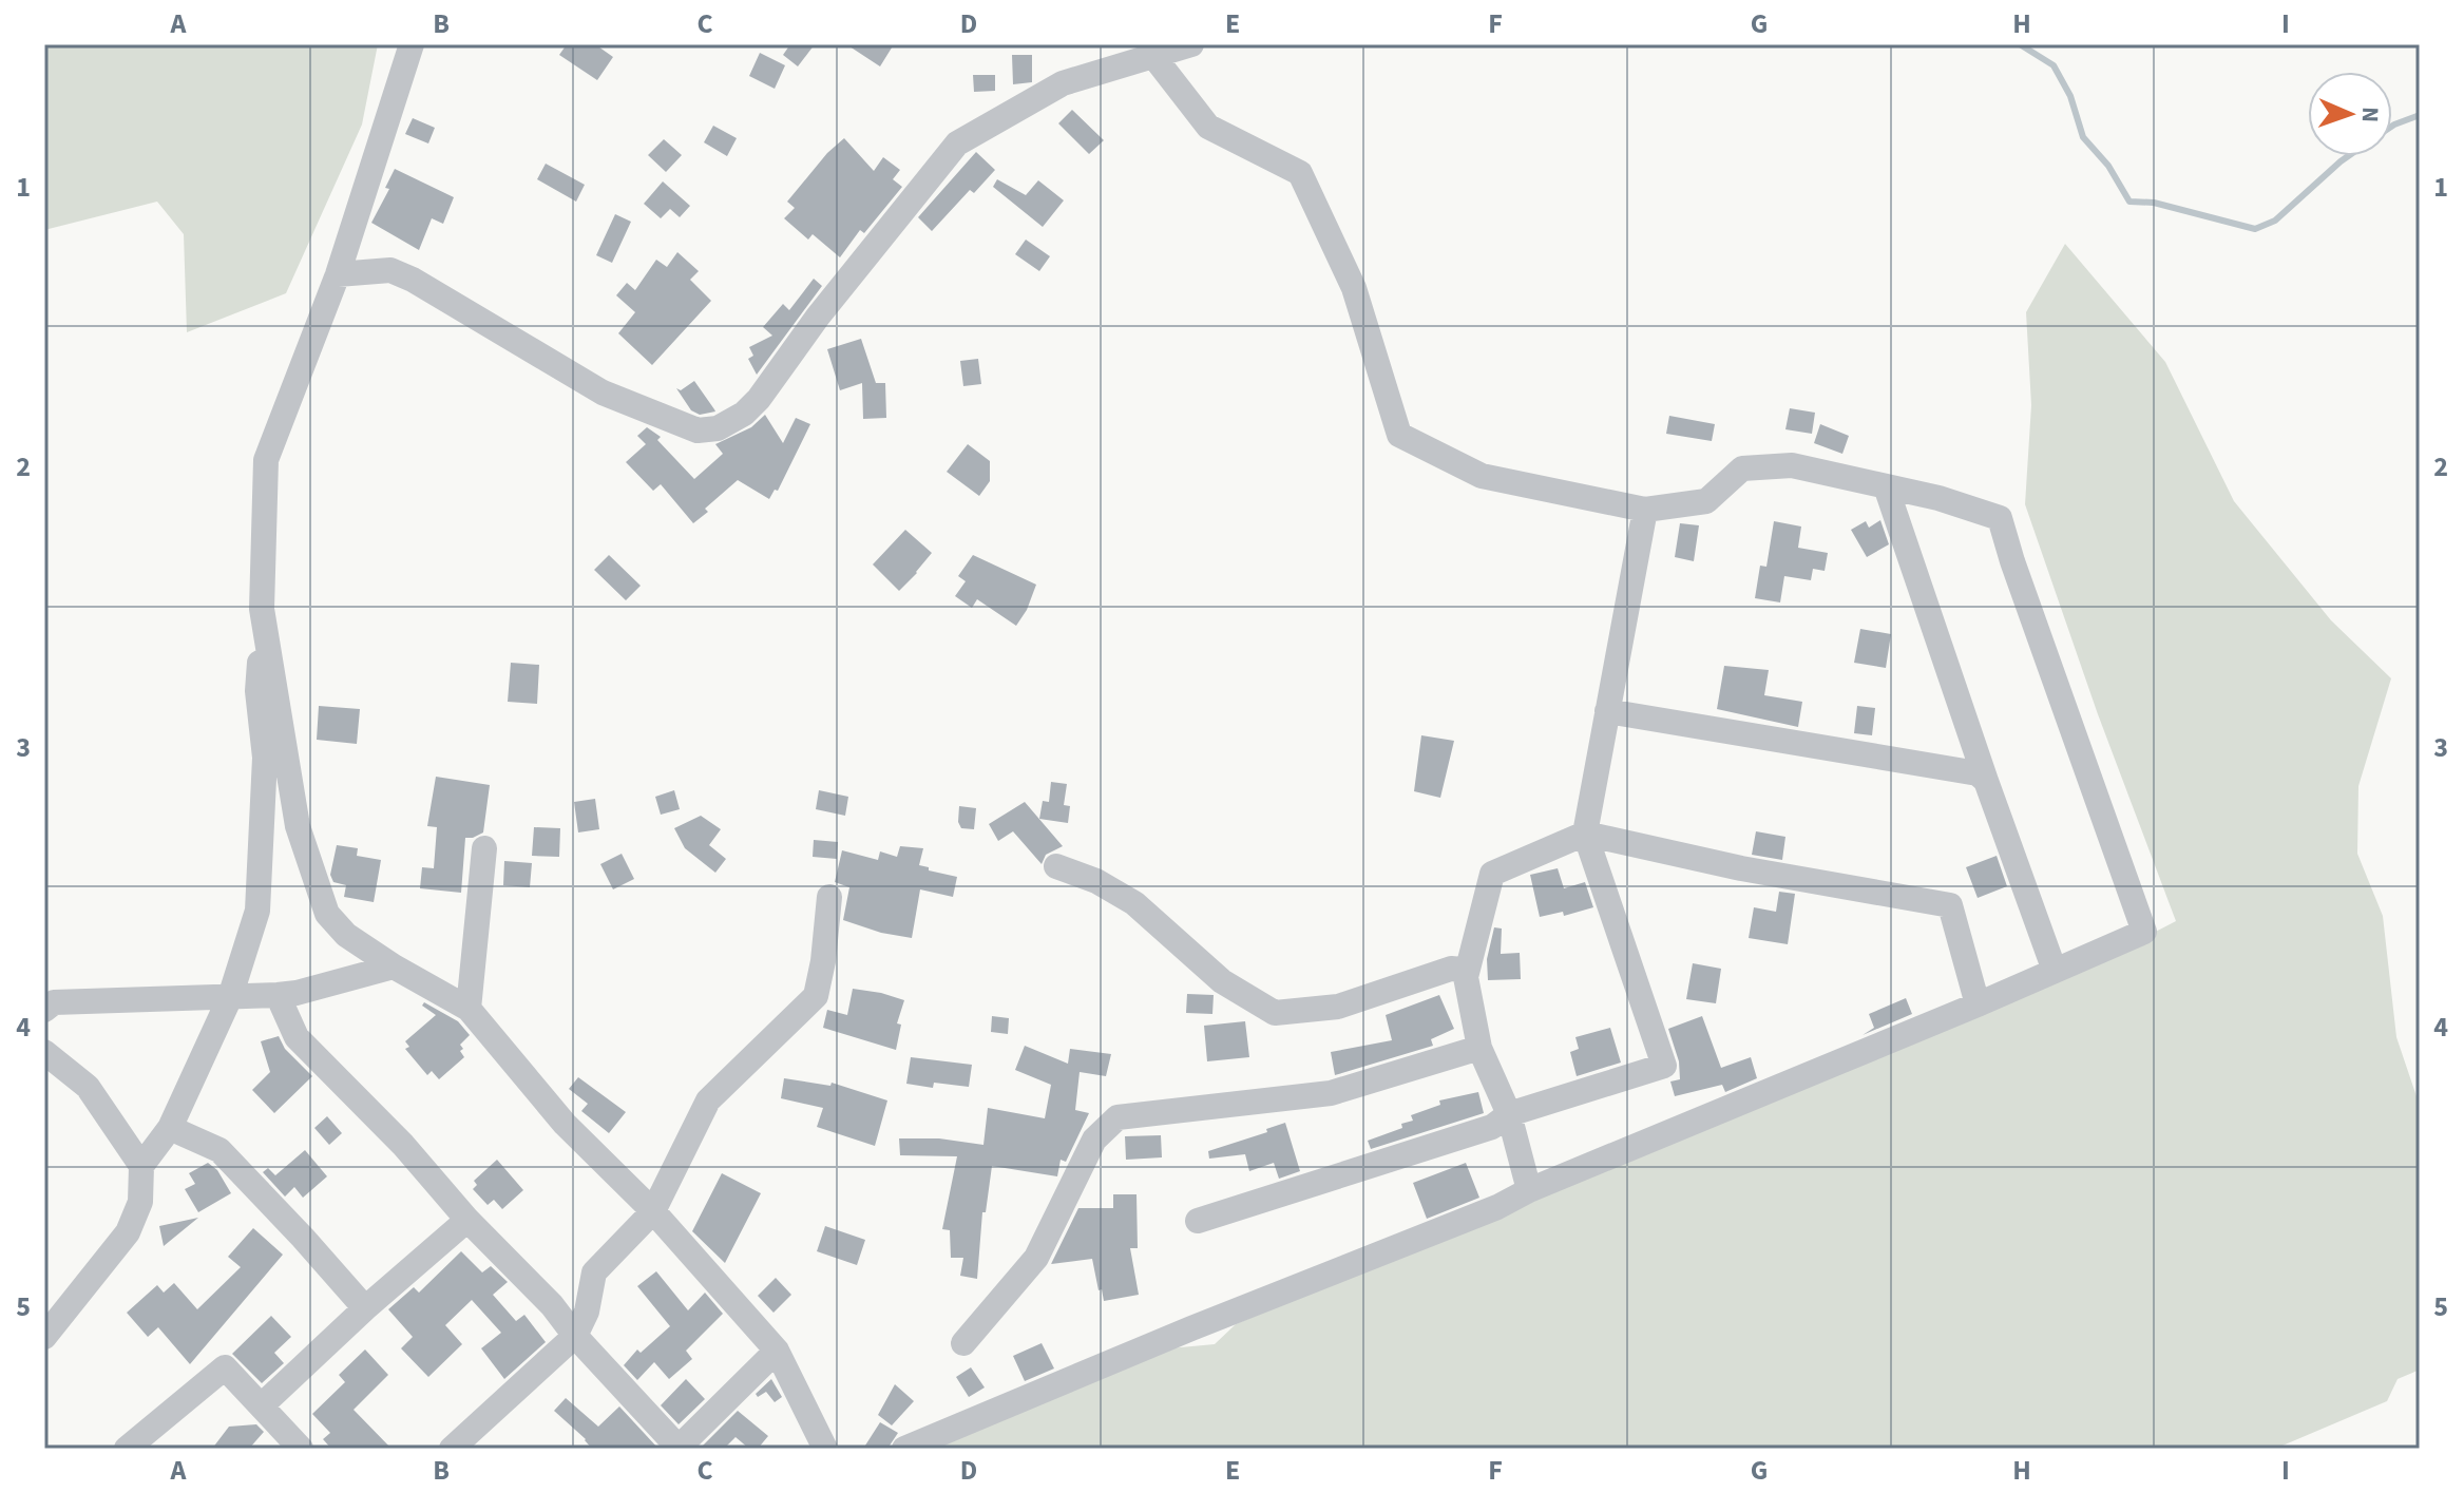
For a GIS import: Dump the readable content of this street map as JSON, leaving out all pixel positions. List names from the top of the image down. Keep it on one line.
{"north":"right","grid":{"columns":["A","B","C","D","E","F","G","H","I"],"rows":["1","2","3","4","5"]}}
